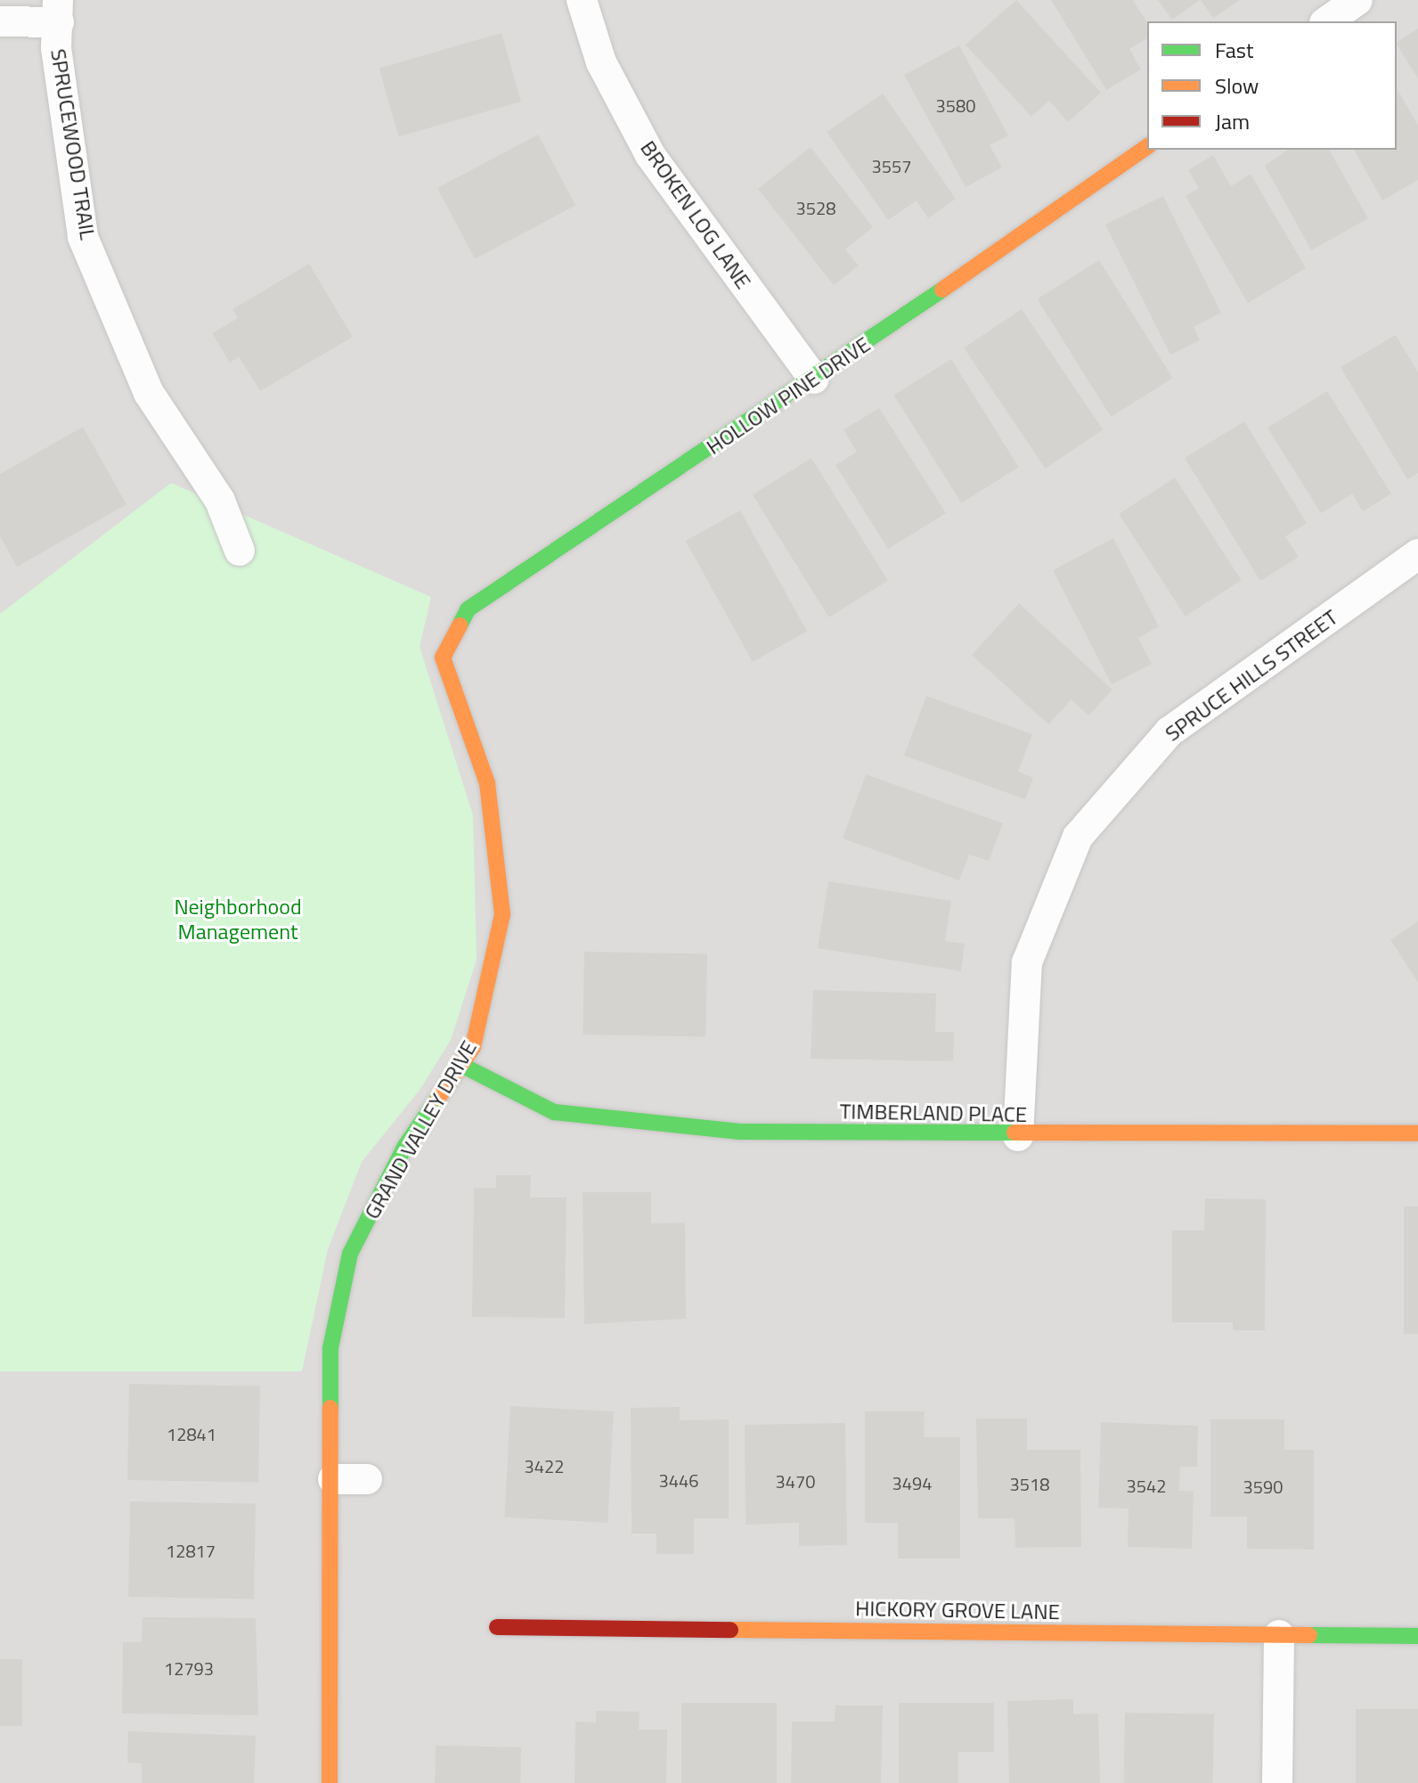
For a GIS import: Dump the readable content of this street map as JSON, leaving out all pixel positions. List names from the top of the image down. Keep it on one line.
{"streets":{"street":["SPRUCEWOOD TRAIL","BROKEN LOG LANE","HOLLOW PINE DRIVE","SPRUCE HILLS STREET","TIMBERLAND PLACE","GRAND VALLEY DRIVE","HICKORY GROVE LANE"]},"crossings":[["BROKEN LOG LANE","HOLLOW PINE DRIVE"],["HOLLOW PINE DRIVE","GRAND VALLEY DRIVE"],["SPRUCE HILLS STREET","TIMBERLAND PLACE"],["TIMBERLAND PLACE","GRAND VALLEY DRIVE"]],"parks":["Neighborhood Management"],"house_numbers":["3580","3557","3528","12841","3422","3446","3470","3494","3518","3542","3590","12817","12793"],"legend":["Fast","Slow","Jam"]}
